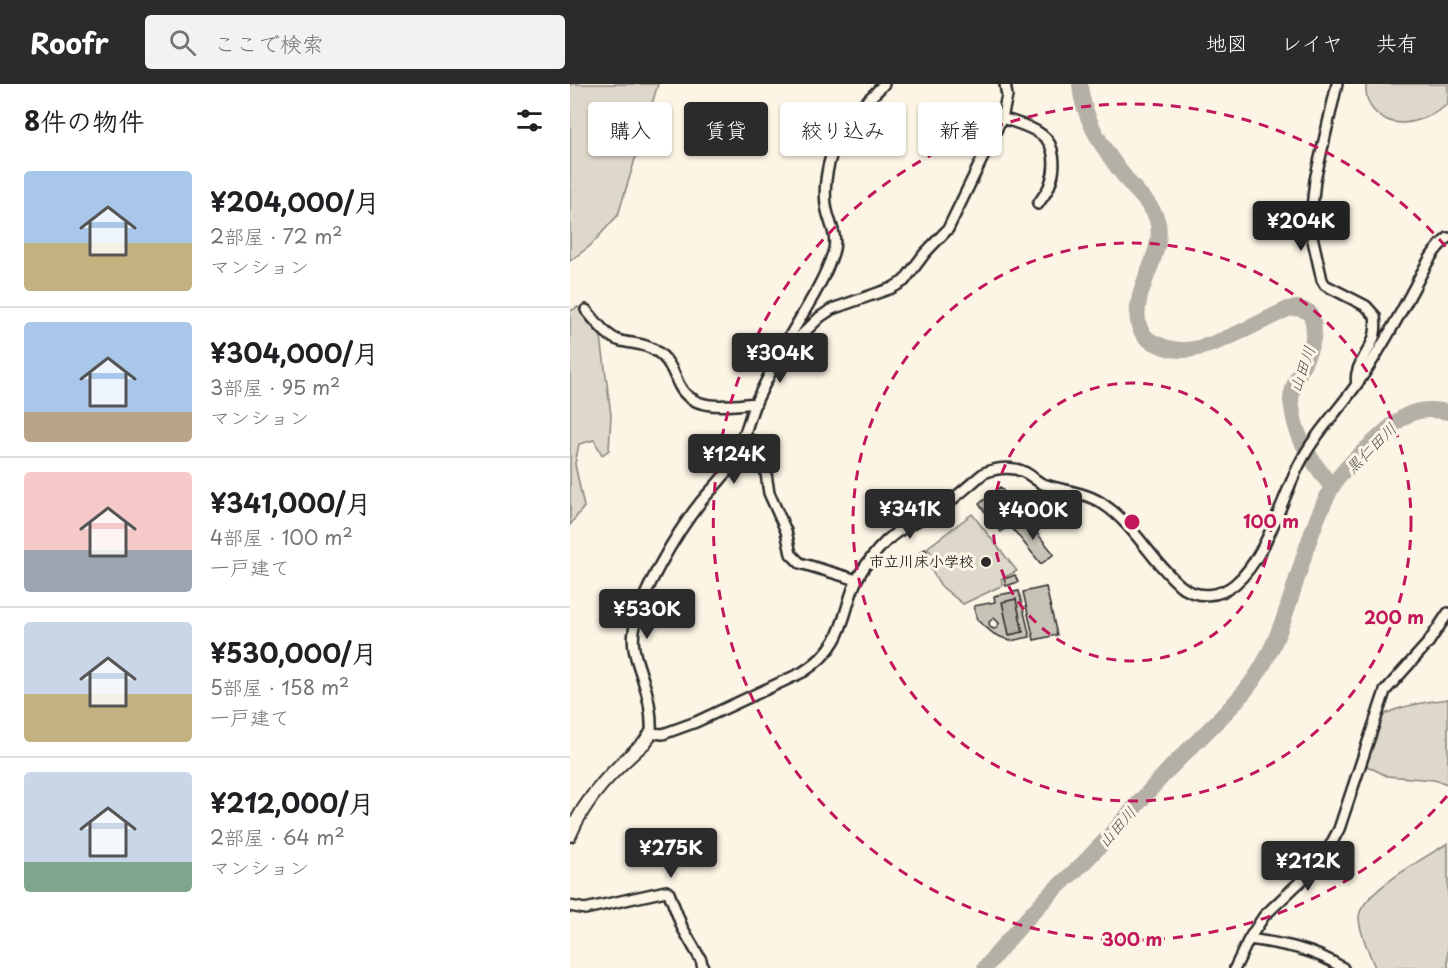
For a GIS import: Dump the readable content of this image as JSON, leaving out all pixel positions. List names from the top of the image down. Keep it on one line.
{"water":["山田川","黒仁田川"],"places":["市立川床小学校"],"page":{"header":"Roofr","search":"ここで検索","nav":["地図","レイヤ","共有"],"heading":"8件の物件","chip":["購入","賃貸","絞り込み","新着"],"list":[{"name":"¥204,000/月","note":"2部屋 · 72 m² · マンション"},{"name":"¥304,000/月","note":"3部屋 · 95 m² · マンション"},{"name":"¥341,000/月","note":"4部屋 · 100 m² · 一戸建て"},{"name":"¥530,000/月","note":"5部屋 · 158 m² · 一戸建て"},{"name":"¥212,000/月","note":"2部屋 · 64 m² · マンション"}],"price":["¥204K","¥304K","¥124K","¥341K","¥400K","¥530K","¥275K","¥212K"]},"rings":["100 m","200 m","300 m"]}
